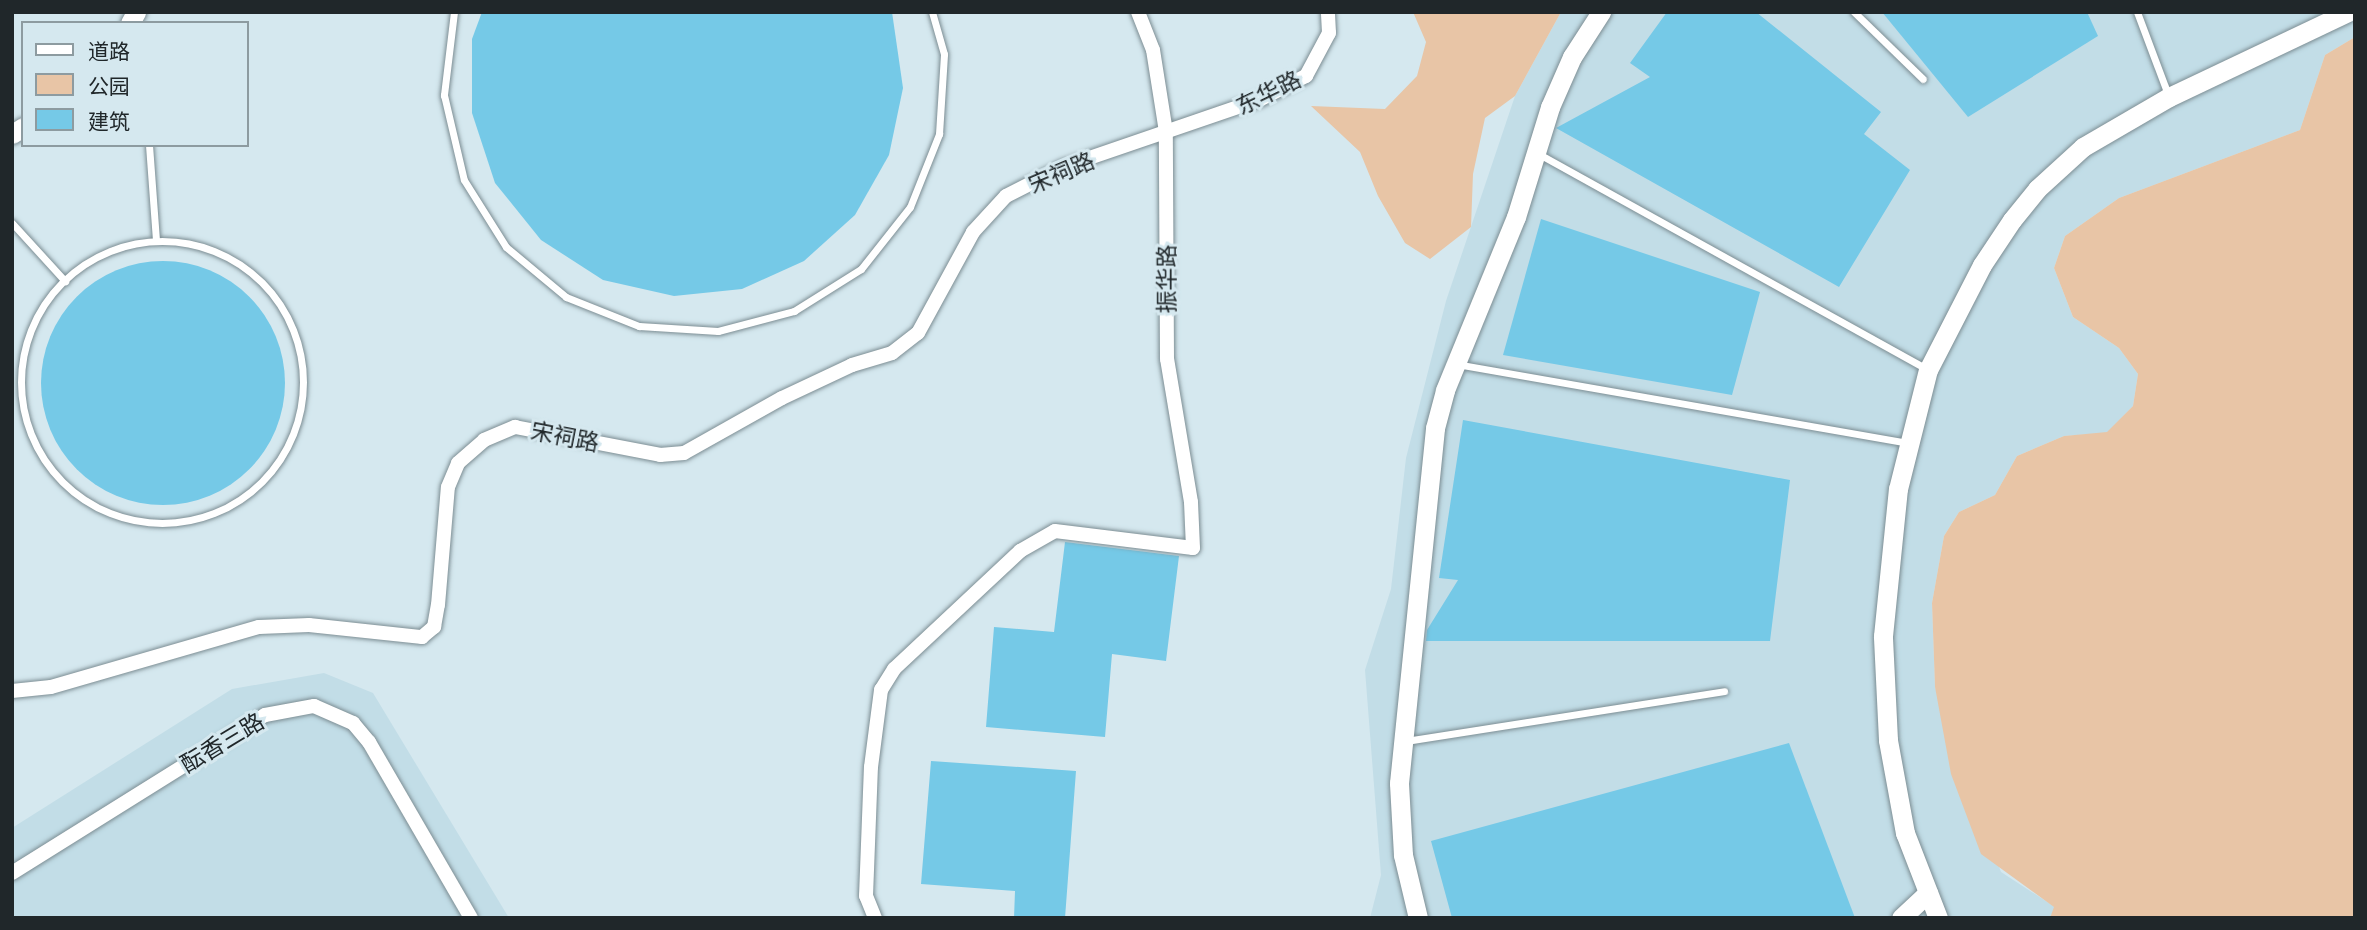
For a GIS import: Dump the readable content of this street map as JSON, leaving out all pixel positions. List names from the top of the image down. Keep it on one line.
{"streets":{"street":["东华路","宋祠路","振华路","酝香三路"]},"crossings":[["东华路","宋祠路"],["东华路","振华路"],["宋祠路","振华路"]],"legend":["道路","公园","建筑"]}
